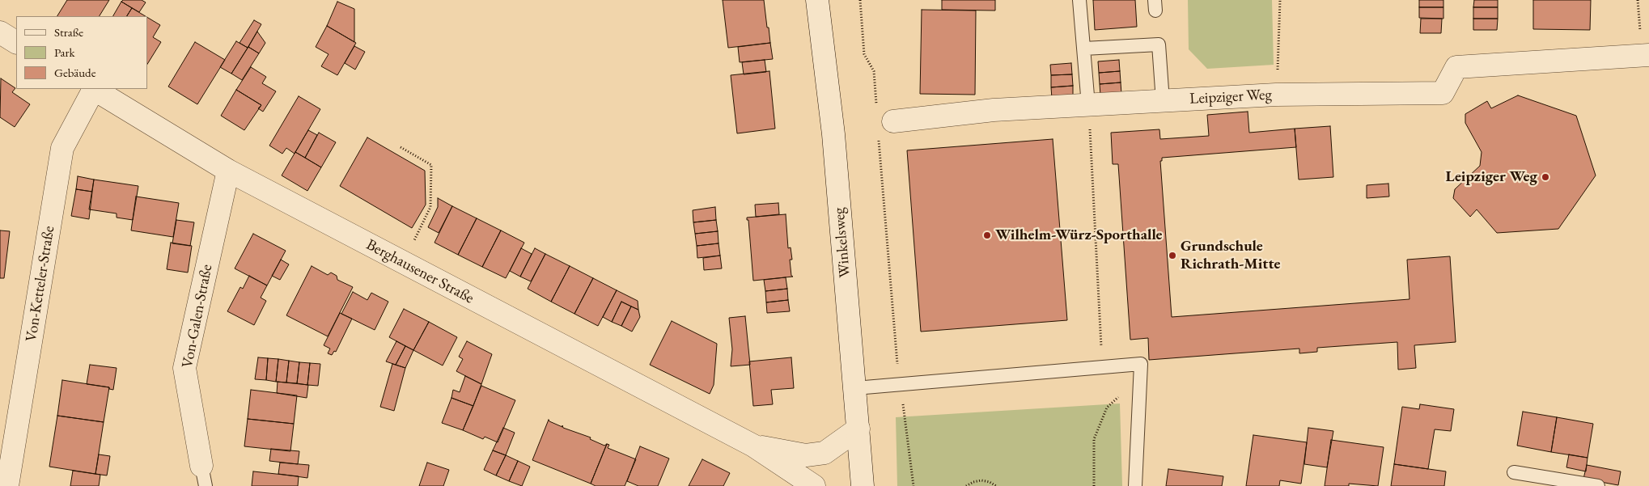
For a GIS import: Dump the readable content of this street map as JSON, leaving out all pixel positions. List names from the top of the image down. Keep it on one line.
{"streets":{"street":["Leipziger Weg","Winkelsweg","Berghausener Straße","Von-Ketteler-Straße","Von-Galen-Straße"]},"crossings":[["Winkelsweg","Berghausener Straße"],["Berghausener Straße","Von-Galen-Straße"]],"places":["Leipziger Weg","Wilhelm-Würz-Sporthalle","Grundschule Richrath-Mitte"],"legend":["Straße","Park","Gebäude"]}
